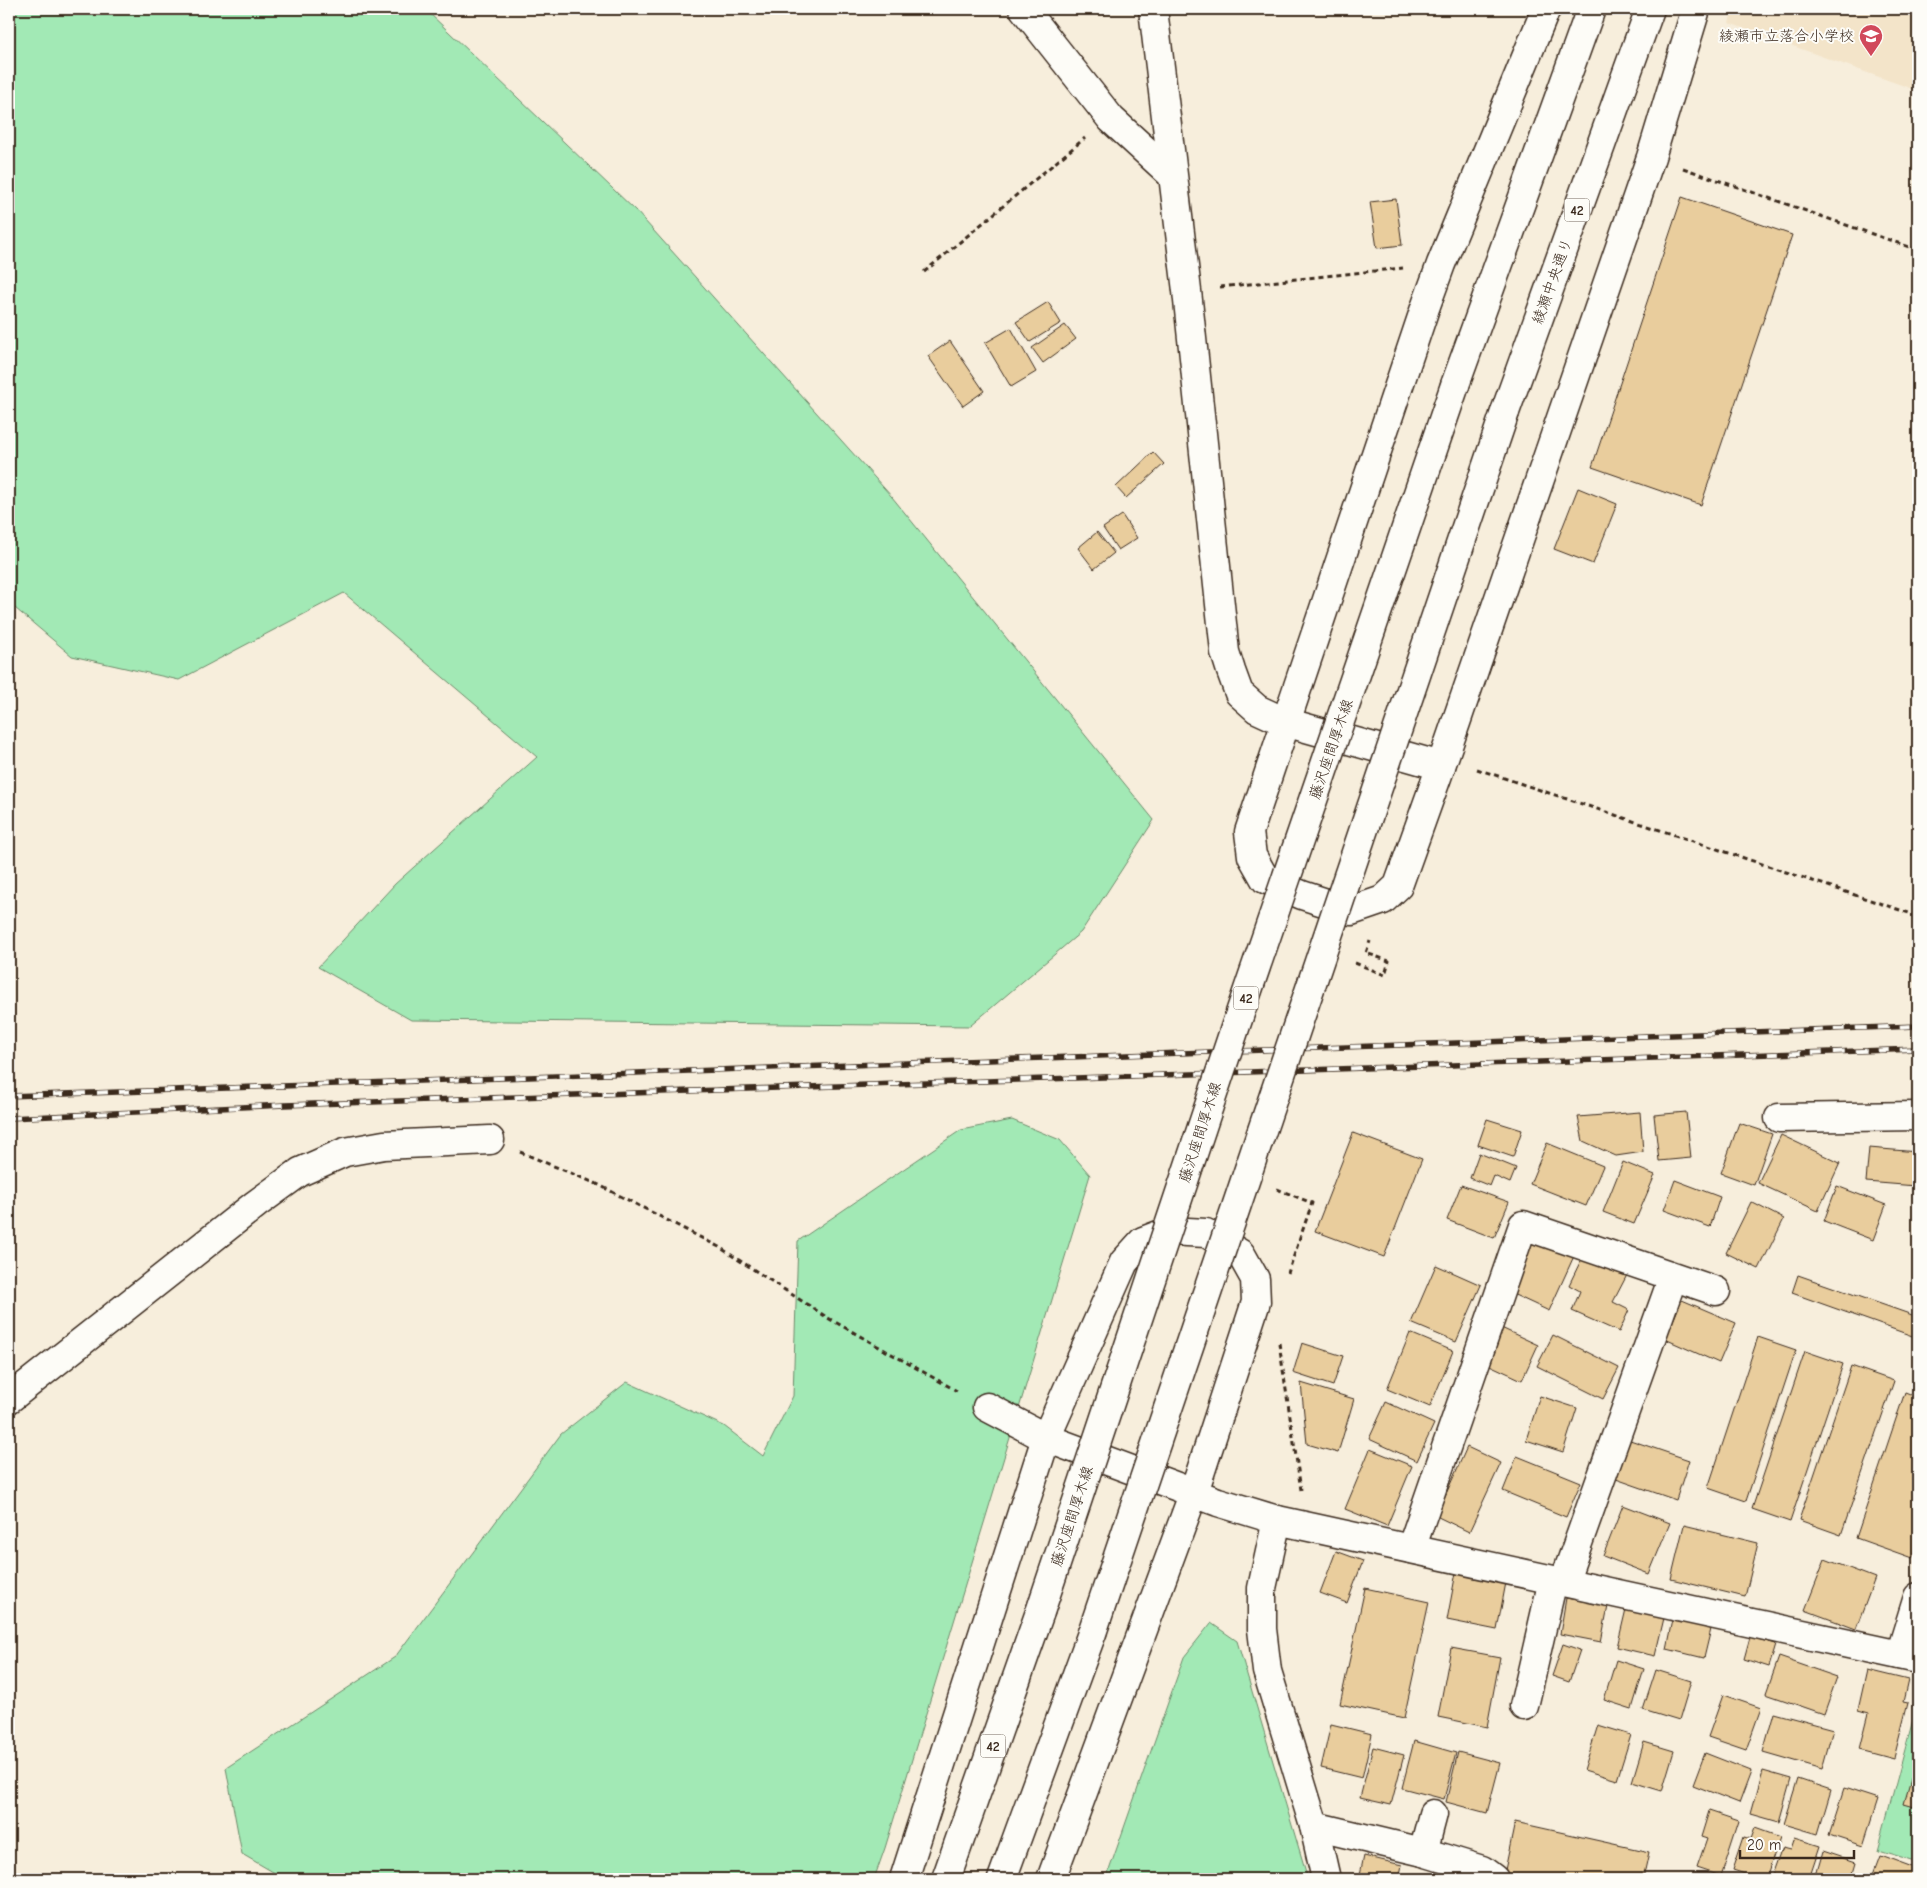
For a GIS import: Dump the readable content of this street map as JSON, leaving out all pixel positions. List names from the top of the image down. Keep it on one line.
{"streets":{"street":["42","綾瀬中央通り","藤沢座間厚木線"]},"places":{"school or university":["綾瀬市立落合小学校"]},"scale_bar":"20 m"}
